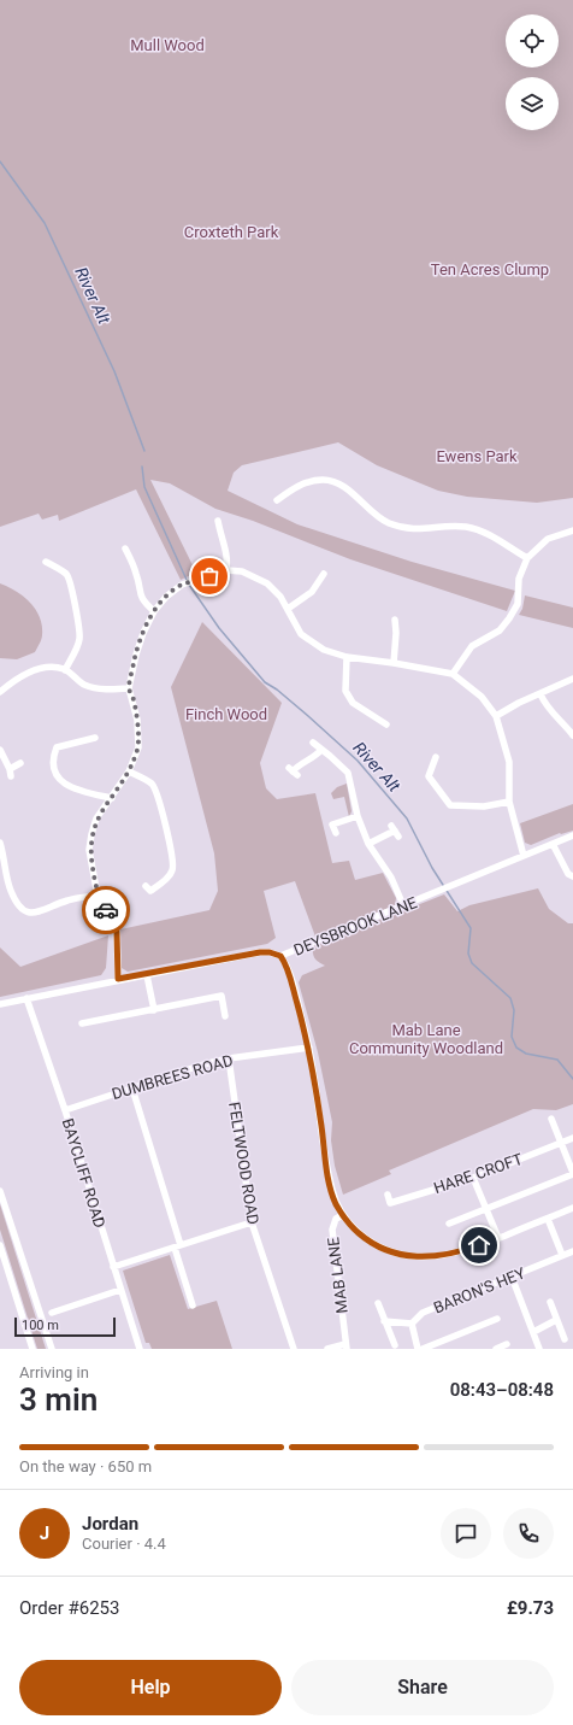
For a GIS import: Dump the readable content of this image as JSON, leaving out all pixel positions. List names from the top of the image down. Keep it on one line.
{"streets":{"street":["DEYSBROOK LANE","DUMBREES ROAD","FELTWOOD ROAD","BAYCLIFF ROAD","HARE CROFT","MAB LANE","BARON'S HEY"]},"crossings":[["DEYSBROOK LANE","BAYCLIFF ROAD"],["DEYSBROOK LANE","MAB LANE"],["DUMBREES ROAD","FELTWOOD ROAD"],["DUMBREES ROAD","BAYCLIFF ROAD"],["DUMBREES ROAD","MAB LANE"]],"water":["River Alt"],"parks":["Mull Wood","Croxteth Park","Ten Acres Clump","Ewens Park","Finch Wood","Mab Lane Community Woodland"],"scale_bar":"100 m","page":{"scale":"100 m","heading":["3 min","Arriving in","08:43–08:48"],"panel":["Jordan","Courier · 4.4","Order #6253","£9.73"],"bar":"On the way · 650 m","round":"J","buttons":["Help","Share"]}}
